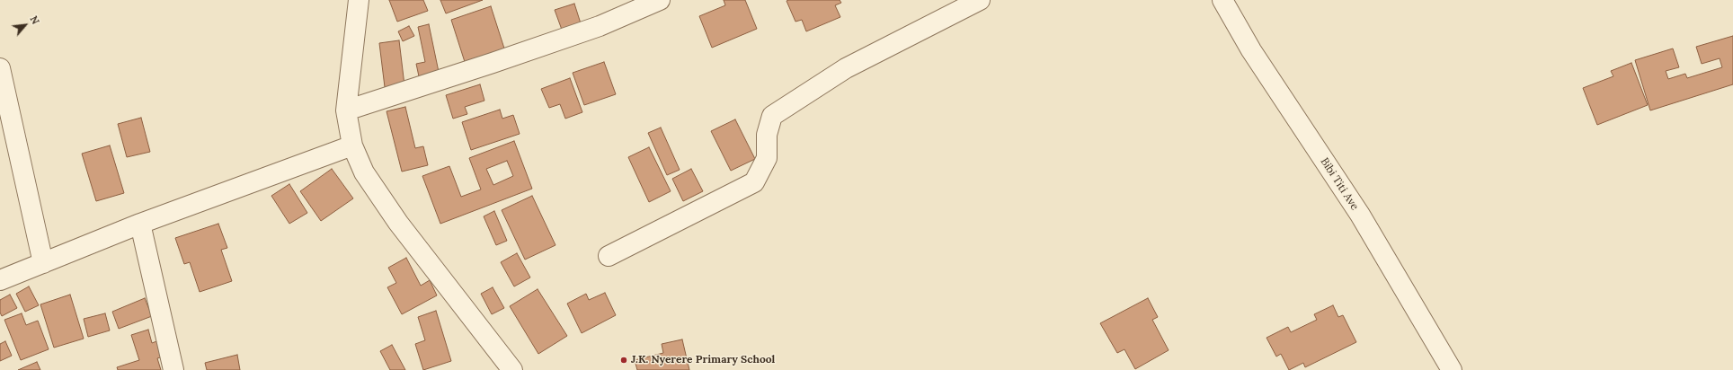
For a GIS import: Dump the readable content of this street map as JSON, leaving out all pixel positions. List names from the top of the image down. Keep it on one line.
{"streets":{"street":["Bibi Titi Ave"]},"places":["J.K. Nyerere Primary School"],"north":"top right"}
